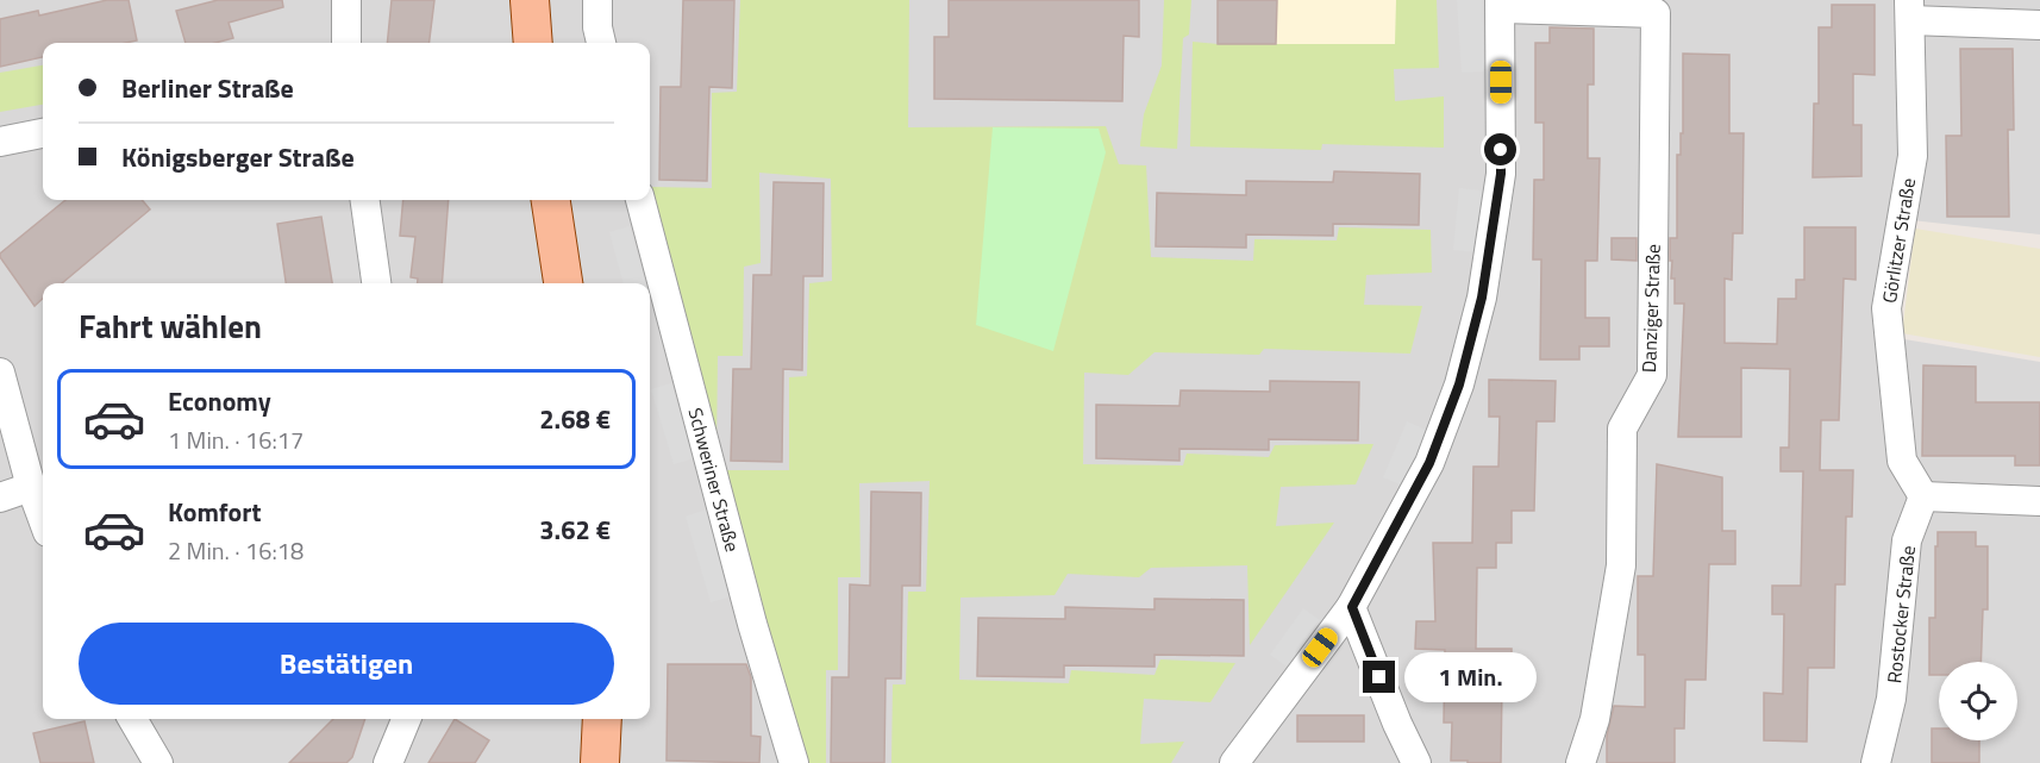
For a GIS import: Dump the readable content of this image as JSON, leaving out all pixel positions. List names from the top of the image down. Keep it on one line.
{"streets":{"street":["Görlitzer Straße","Danziger Straße","Schweriner Straße","Rostocker Straße"]},"crossings":[["Görlitzer Straße","Rostocker Straße"]],"page":{"banner":["Berliner Straße","Königsberger Straße"],"heading":"Fahrt wählen","list":[{"name":"Economy","note":"1 Min. · 16:17","value":"2.68 €"},{"name":"Komfort","note":"2 Min. · 16:18","value":"3.62 €"}],"buttons":"Bestätigen","bubble":"1 Min."}}
